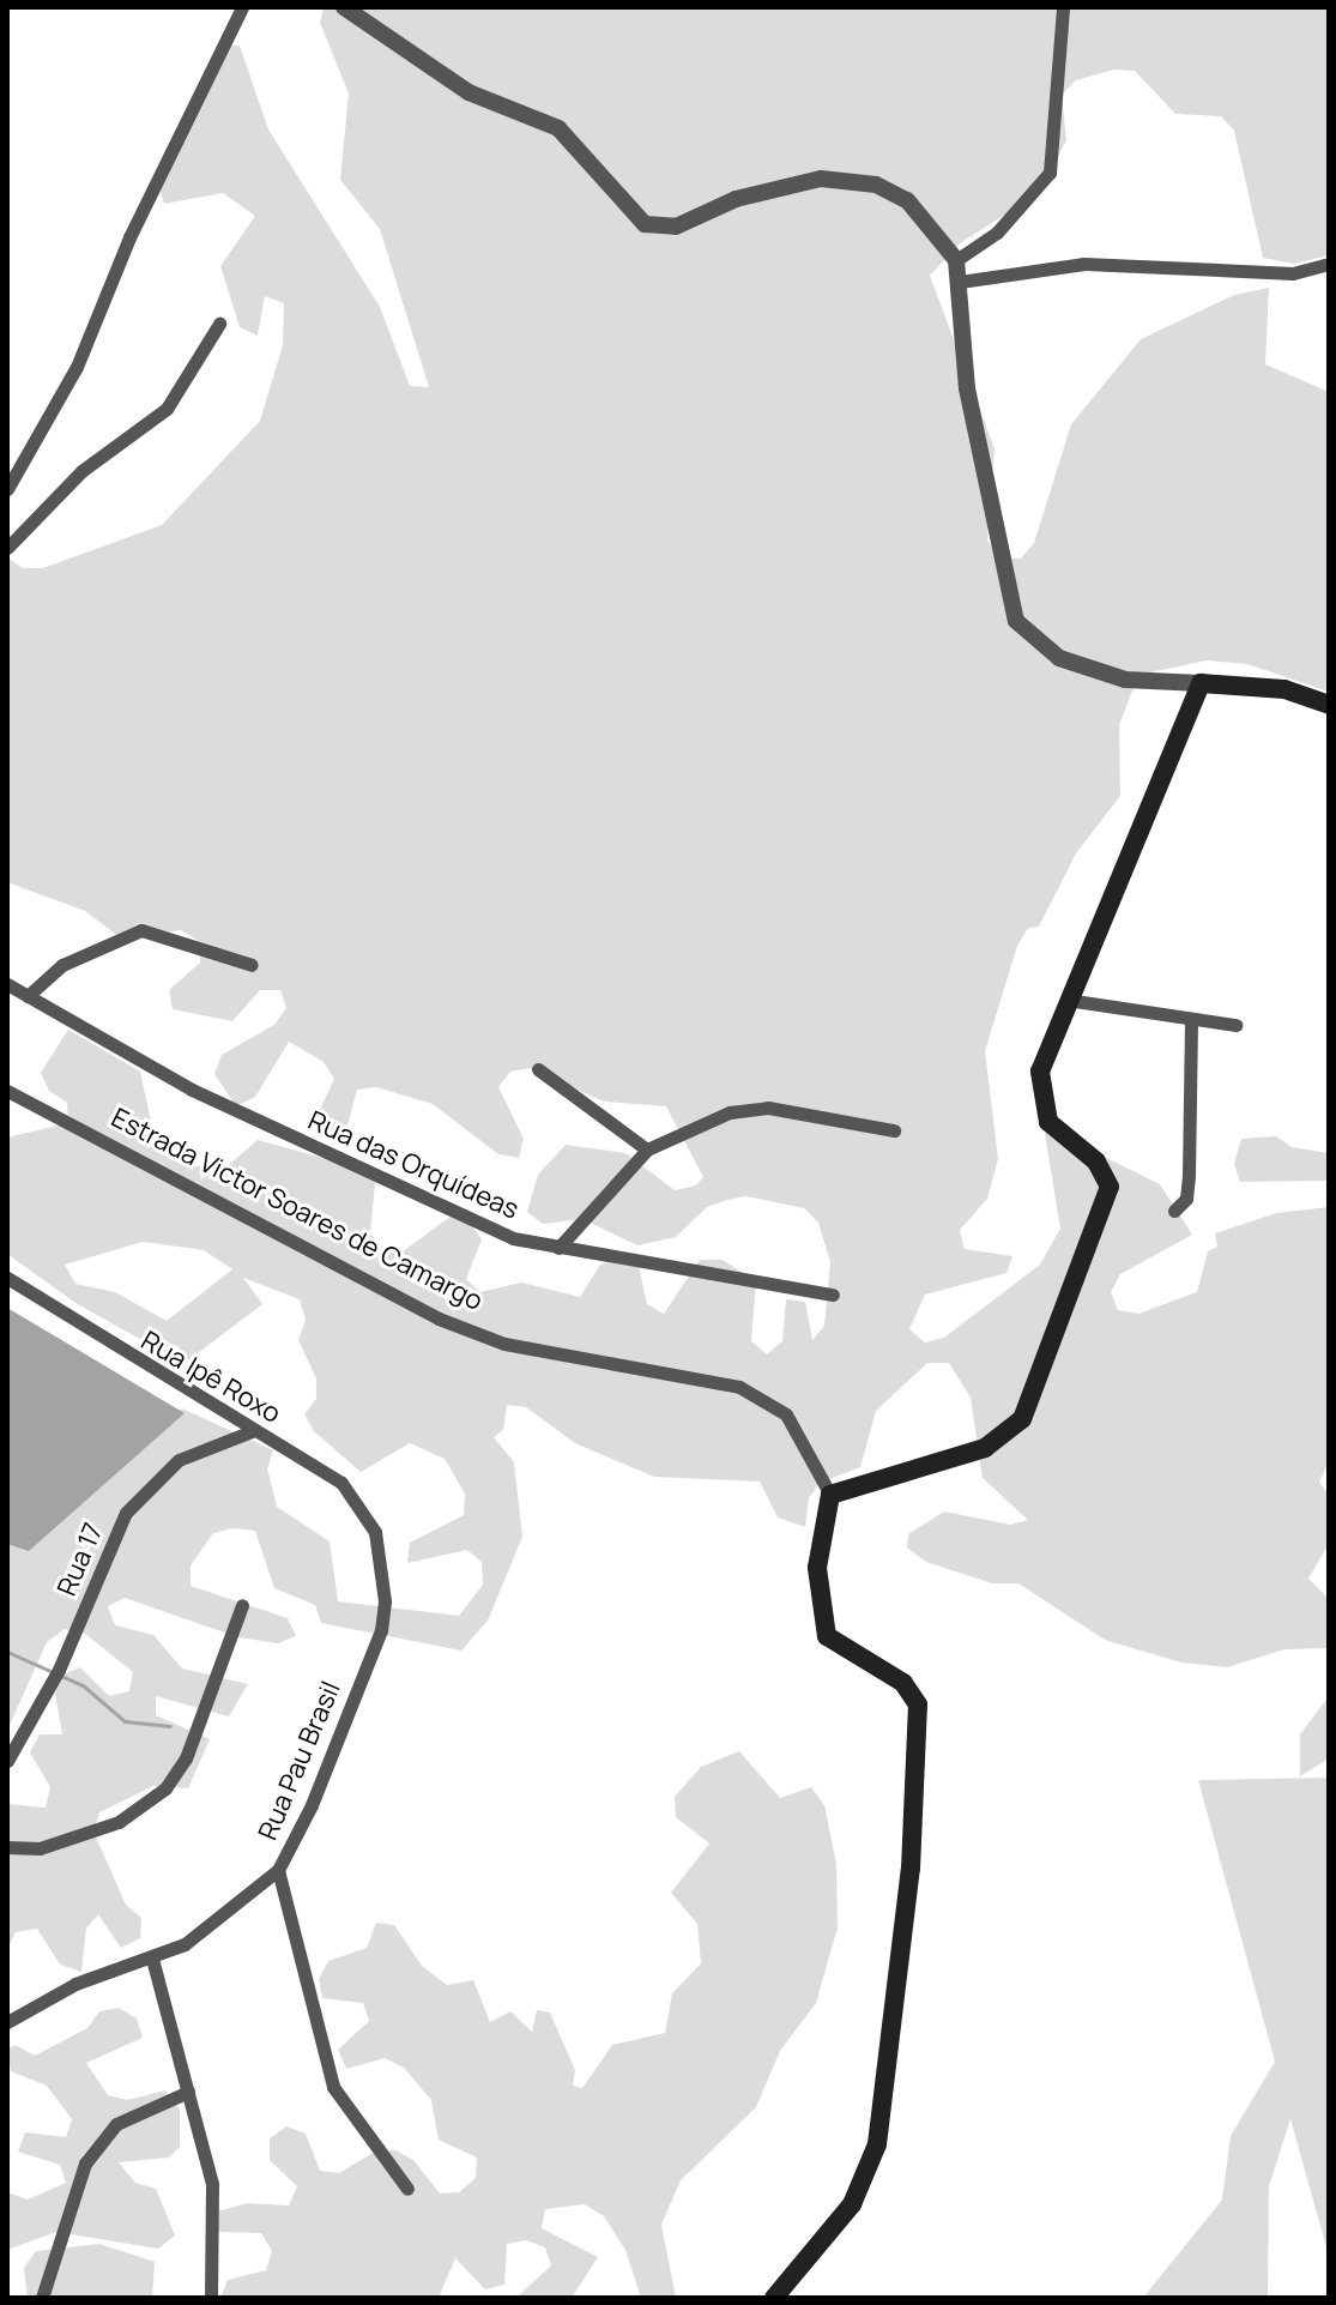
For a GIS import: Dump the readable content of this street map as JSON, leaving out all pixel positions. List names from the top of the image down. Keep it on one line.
{"streets":{"street":["Rua das Orquídeas","Estrada Victor Soares de Camargo","Rua Ipê Roxo","Rua 17","Rua Pau Brasil"]},"crossings":[["Rua Ipê Roxo","Rua 17"],["Rua Ipê Roxo","Rua Pau Brasil"]]}
